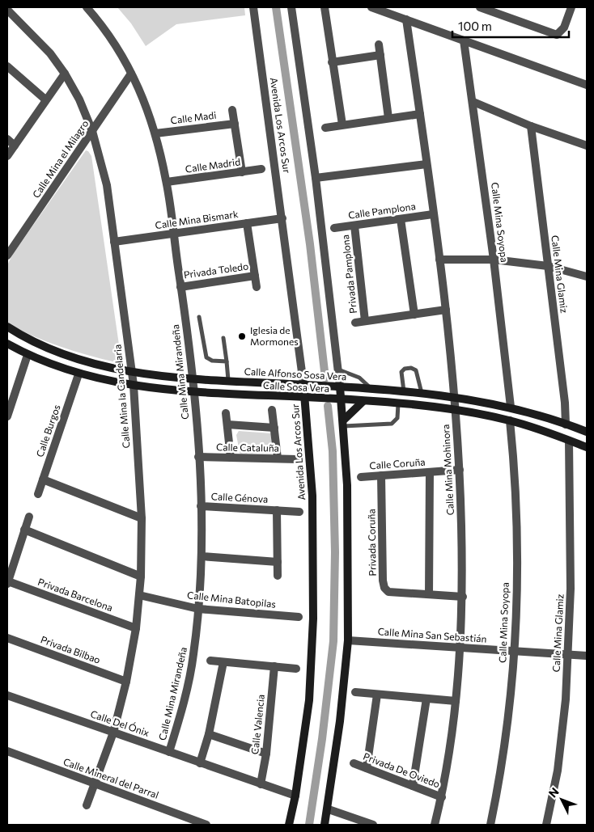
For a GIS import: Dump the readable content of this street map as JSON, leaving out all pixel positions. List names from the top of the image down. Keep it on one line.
{"streets":{"main road":["Avenida Los Arcos Sur","Calle Alfonso Sosa Vera","Calle Sosa Vera"],"street":["Calle Madi","Calle Mina el Milagro","Calle Madrid","Calle Pamplona","Calle Mina Bismark","Calle Mina Soyopa","Privada Toledo","Privada Pamplona","Calle Mina Glamiz","Calle Mina Mirandeña","Calle Mina la Candelaria","Calle Burgos","Calle Cataluña","Calle Coruña","Calle Mina Mohinora","Calle Génova","Privada Coruña","Privada Barcelona","Calle Mina Batopilas","Calle Mina San Sebastián","Privada Bilbao","Calle Del Ónix","Calle Valencia","Privada De Oviedo","Calle Mineral del Parral"]},"crossings":[["Calle Madi","Calle Mina Mirandeña"],["Avenida Los Arcos Sur","Calle Mina Bismark"],["Avenida Los Arcos Sur","Calle Alfonso Sosa Vera"],["Avenida Los Arcos Sur","Calle Sosa Vera"],["Avenida Los Arcos Sur","Calle Del Ónix"],["Calle Mina el Milagro","Calle Mina Mirandeña"],["Calle Mina el Milagro","Calle Mina la Candelaria"],["Calle Madrid","Calle Mina Mirandeña"],["Calle Pamplona","Privada Pamplona"],["Calle Pamplona","Calle Mina Mohinora"],["Calle Mina Bismark","Privada Toledo"],["Calle Mina Bismark","Calle Mina Mirandeña"],["Calle Mina Bismark","Calle Mina la Candelaria"],["Calle Mina Soyopa","Calle Alfonso Sosa Vera"],["Calle Mina Soyopa","Calle Sosa Vera"],["Calle Mina Soyopa","Calle Mina San Sebastián"],["Privada Toledo","Calle Mina Mirandeña"],["Calle Mina Glamiz","Calle Alfonso Sosa Vera"],["Calle Mina Glamiz","Calle Sosa Vera"],["Calle Mina Glamiz","Calle Mina San Sebastián"],["Calle Mina Mirandeña","Calle Alfonso Sosa Vera"],["Calle Mina Mirandeña","Calle Sosa Vera"],["Calle Mina Mirandeña","Calle Cataluña"],["Calle Mina Mirandeña","Calle Génova"],["Calle Mina Mirandeña","Calle Mina Batopilas"],["Calle Mina Mirandeña","Calle Del Ónix"],["Calle Alfonso Sosa Vera","Calle Mina la Candelaria"],["Calle Alfonso Sosa Vera","Calle Mina Mohinora"],["Calle Sosa Vera","Calle Mina la Candelaria"],["Calle Sosa Vera","Calle Burgos"],["Calle Sosa Vera","Calle Mina Mohinora"],["Calle Mina la Candelaria","Privada Barcelona"],["Calle Mina la Candelaria","Calle Mina Batopilas"],["Calle Mina la Candelaria","Privada Bilbao"],["Calle Mina la Candelaria","Calle Del Ónix"],["Calle Mina la Candelaria","Calle Mineral del Parral"],["Calle Coruña","Calle Mina Mohinora"],["Calle Coruña","Privada Coruña"],["Calle Mina Mohinora","Privada Coruña"],["Calle Mina Mohinora","Calle Mina San Sebastián"],["Calle Mina Mohinora","Privada De Oviedo"],["Calle Del Ónix","Calle Valencia"]],"places":["Iglesia de Mormones"],"scale_bar":"100 m","north":"top left"}
